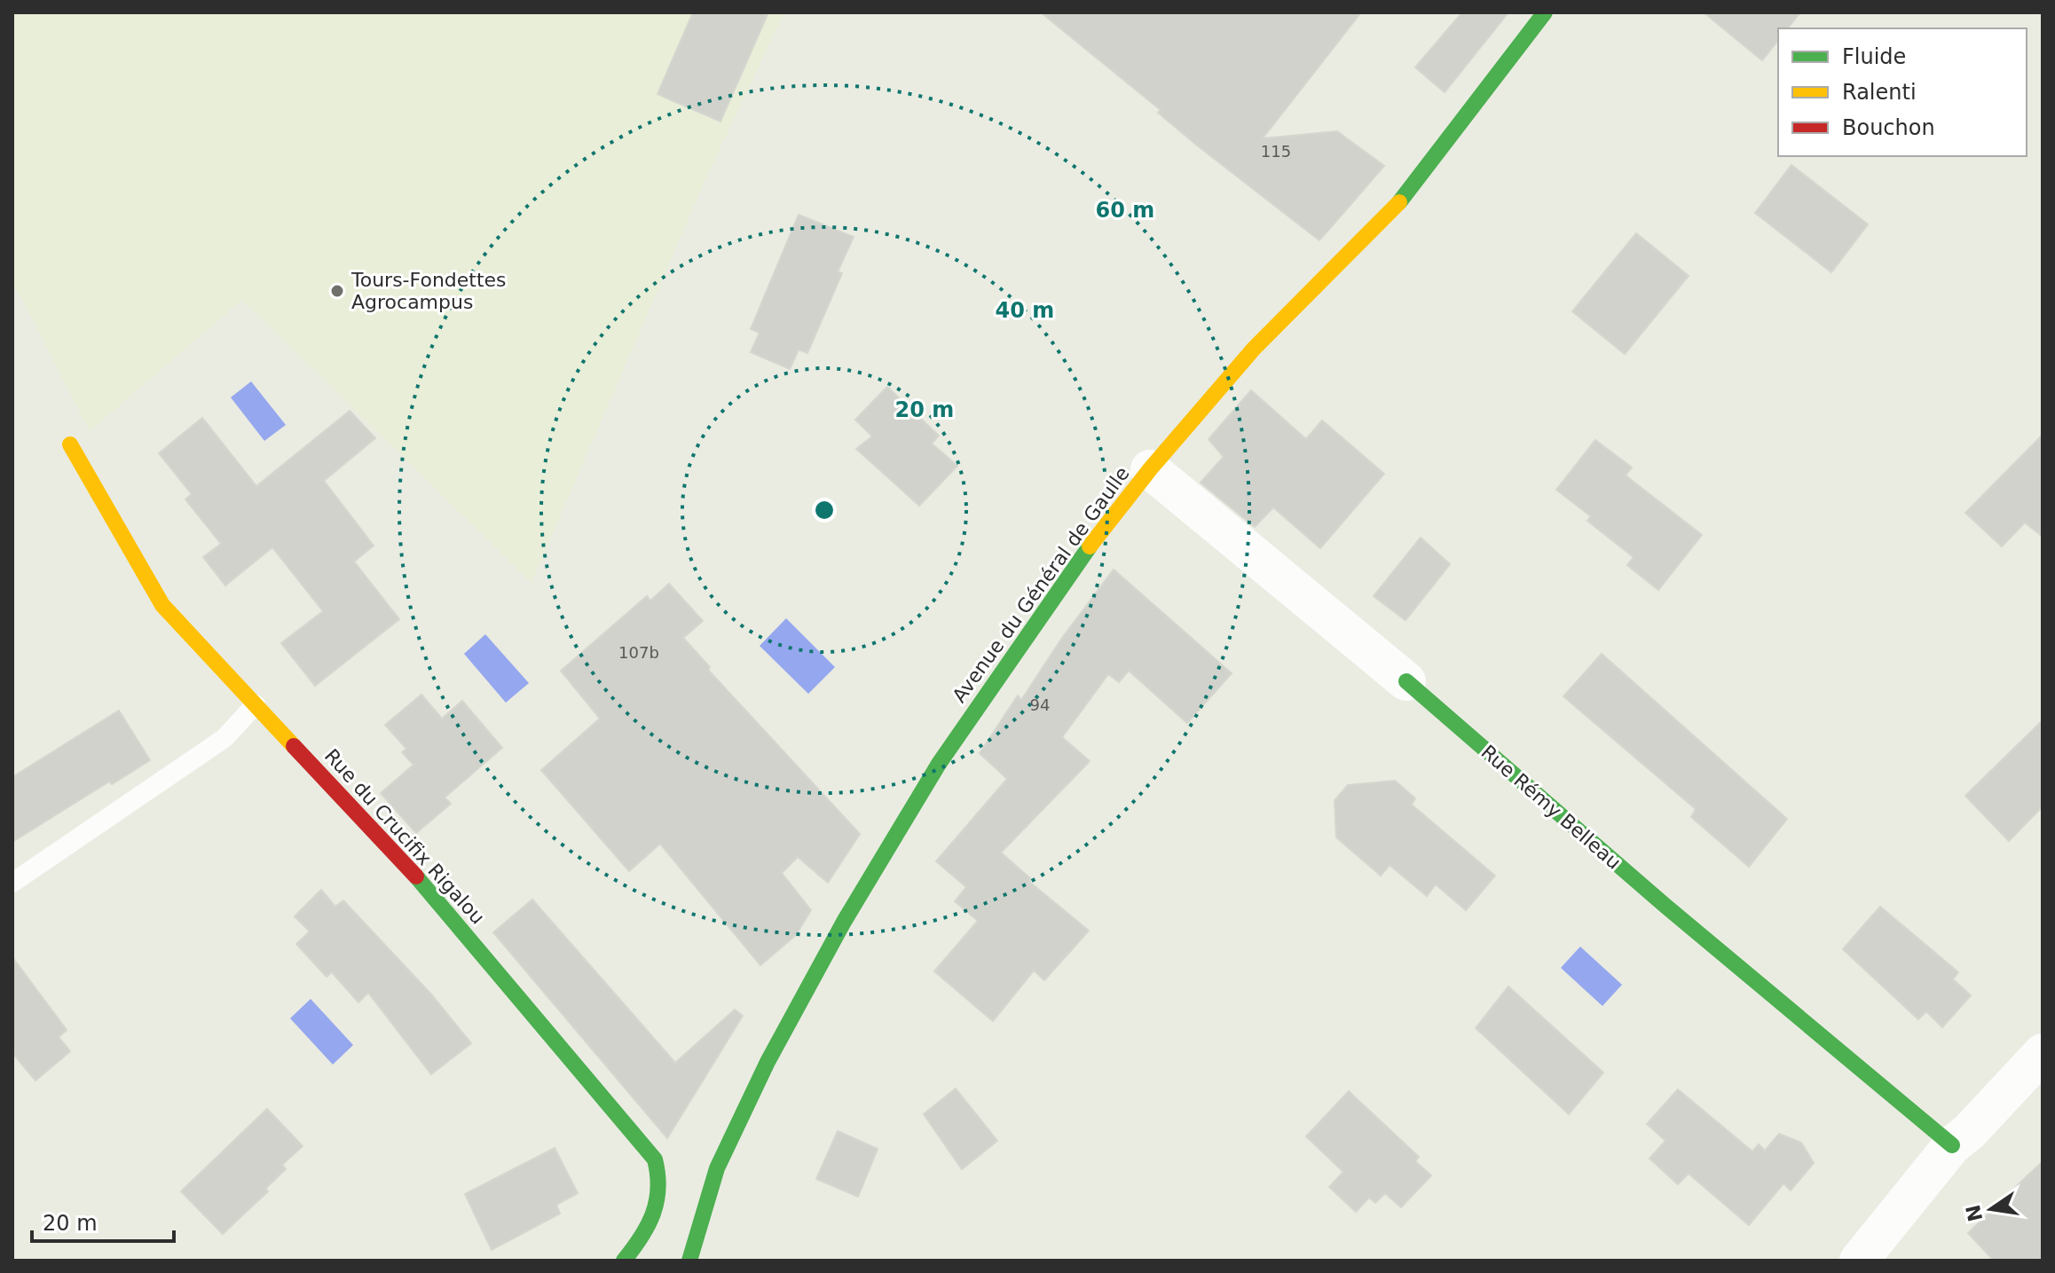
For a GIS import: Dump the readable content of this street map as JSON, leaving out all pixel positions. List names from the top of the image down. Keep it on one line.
{"streets":{"street":["Avenue du Général de Gaulle","Rue Rémy Belleau","Rue du Crucifix Rigalou"]},"crossings":[["Avenue du Général de Gaulle","Rue Rémy Belleau"]],"places":["Tours-Fondettes Agrocampus"],"house_numbers":["115","107b","94"],"legend":["Fluide","Ralenti","Bouchon"],"scale_bar":"20 m","north":"left","rings":["60 m","40 m","20 m"]}
